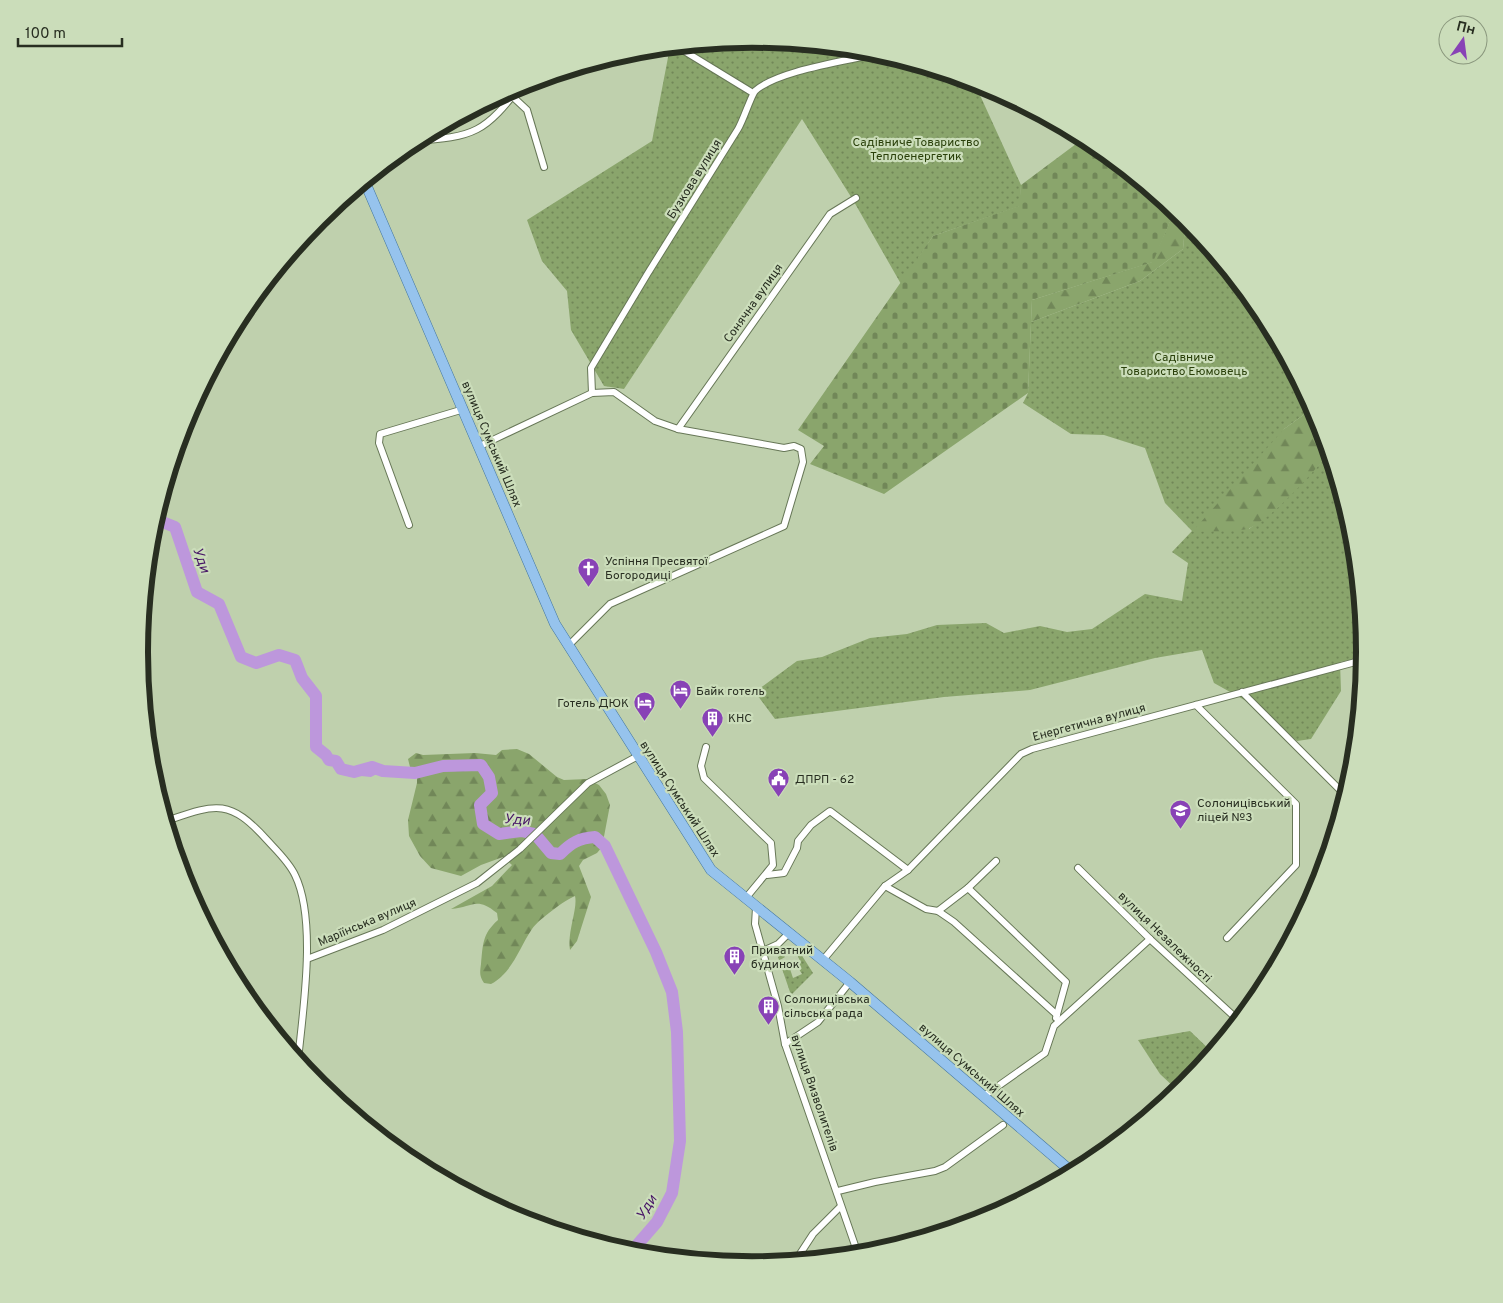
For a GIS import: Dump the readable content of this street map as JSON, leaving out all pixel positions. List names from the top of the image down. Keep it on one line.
{"streets":{"main road":["вулиця Сумський Шлях"],"street":["Бузкова вулиця","Сонячна вулиця","Енергетична вулиця","Маріїнська вулиця","вулиця Незалежності","вулиця Визволителів"]},"crossings":[["вулиця Сумський Шлях","Енергетична вулиця"],["вулиця Сумський Шлях","Маріїнська вулиця"],["вулиця Сумський Шлях","вулиця Визволителів"]],"water":["Уди"],"parks":["Садівниче Товариство Теплоенергетик","Садівниче Товариство Еюмовець"],"places":{"church":["Успіння Пресвятої Богородиці"],"hotel":["Байк готель","Готель ДЮК"],"building":["КНС","Приватний будинок","Солоницівська сільська рада"],"public building":["ДПРП - 62"],"school or university":["Солоницівський ліцей №3"]},"scale_bar":"100 m","north":"top"}
